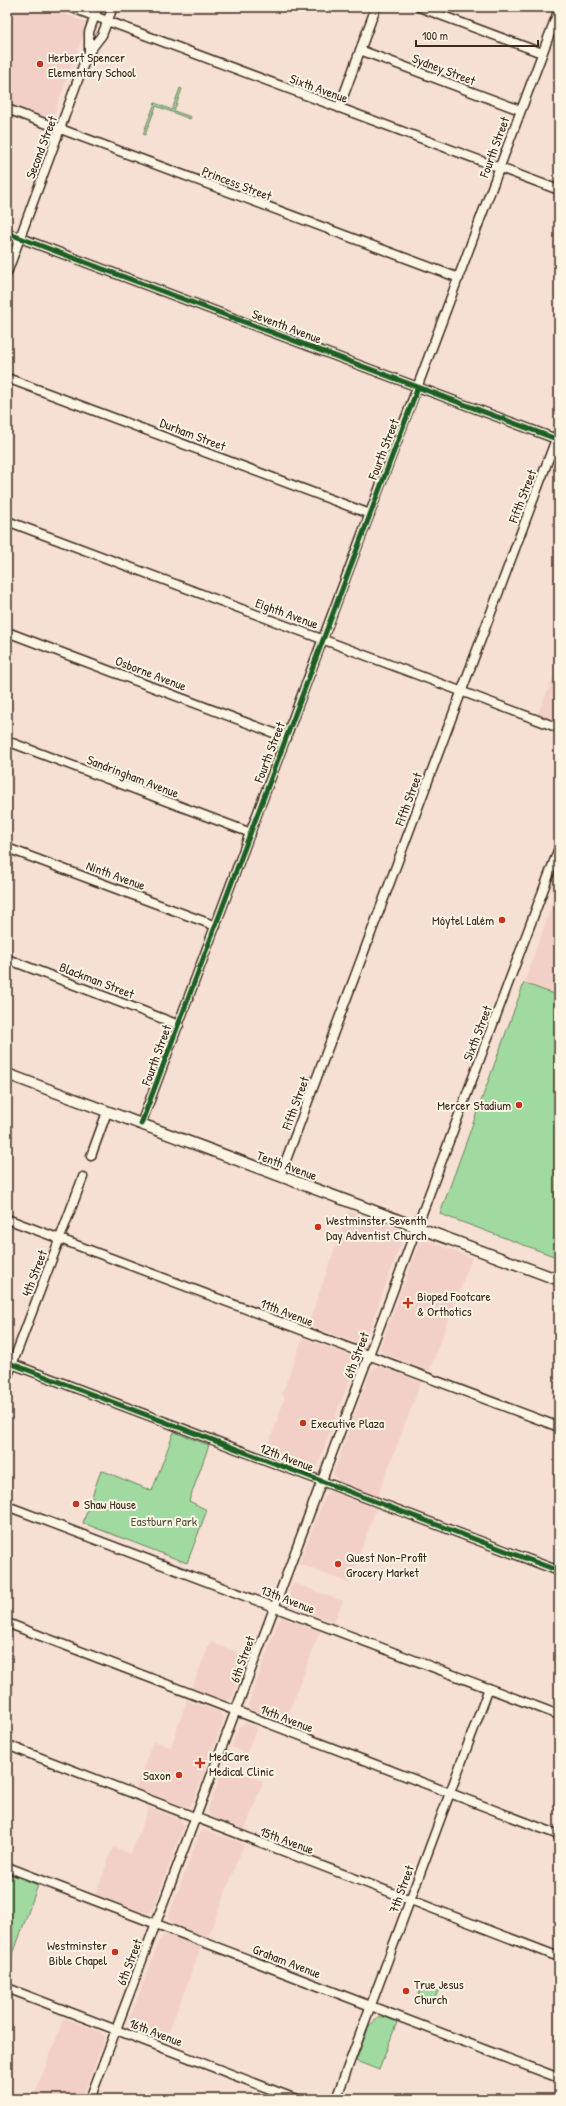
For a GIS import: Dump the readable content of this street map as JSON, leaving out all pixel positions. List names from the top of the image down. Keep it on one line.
{"streets":{"main road":["Tenth Avenue"],"street":["Sydney Street","Sixth Avenue","Second Street","Fourth Street","Princess Street","Seventh Avenue","Durham Street","Fifth Street","Eighth Avenue","Osborne Avenue","Sandringham Avenue","Ninth Avenue","Blackman Street","Sixth Street","4th Street","11th Avenue","6th Street","12th Avenue","13th Avenue","14th Avenue","15th Avenue","7th Street","Graham Avenue","16th Avenue"]},"crossings":[["Sydney Street","Fourth Street"],["Sixth Avenue","Second Street"],["Sixth Avenue","Fourth Street"],["Second Street","Princess Street"],["Second Street","Seventh Avenue"],["Fourth Street","Princess Street"],["Fourth Street","Seventh Avenue"],["Fourth Street","Durham Street"],["Fourth Street","Eighth Avenue"],["Fourth Street","Osborne Avenue"],["Fourth Street","Sandringham Avenue"],["Fourth Street","Ninth Avenue"],["Fourth Street","Blackman Street"],["Fourth Street","Tenth Avenue"],["Seventh Avenue","Fifth Street"],["Fifth Street","Eighth Avenue"],["Fifth Street","Tenth Avenue"],["Sixth Street","Tenth Avenue"],["Sixth Street","6th Street"],["Tenth Avenue","6th Street"],["4th Street","11th Avenue"],["4th Street","12th Avenue"],["11th Avenue","6th Street"],["6th Street","12th Avenue"],["6th Street","13th Avenue"],["6th Street","14th Avenue"],["6th Street","15th Avenue"],["6th Street","Graham Avenue"],["6th Street","16th Avenue"],["13th Avenue","7th Street"],["14th Avenue","7th Street"],["15th Avenue","7th Street"],["7th Street","Graham Avenue"]],"parks":["Eastburn Park"],"places":{"other":["Herbert Spencer Elementary School","Móytel Lalém","Mercer Stadium","Westminster Seventh Day Adventist Church","Executive Plaza","Shaw House","Quest Non-Profit Grocery Market","Saxon","Westminster Bible Chapel","True Jesus Church"],"health":["Bioped Footcare & Orthotics","MedCare Medical Clinic"]},"scale_bar":"100 m"}
